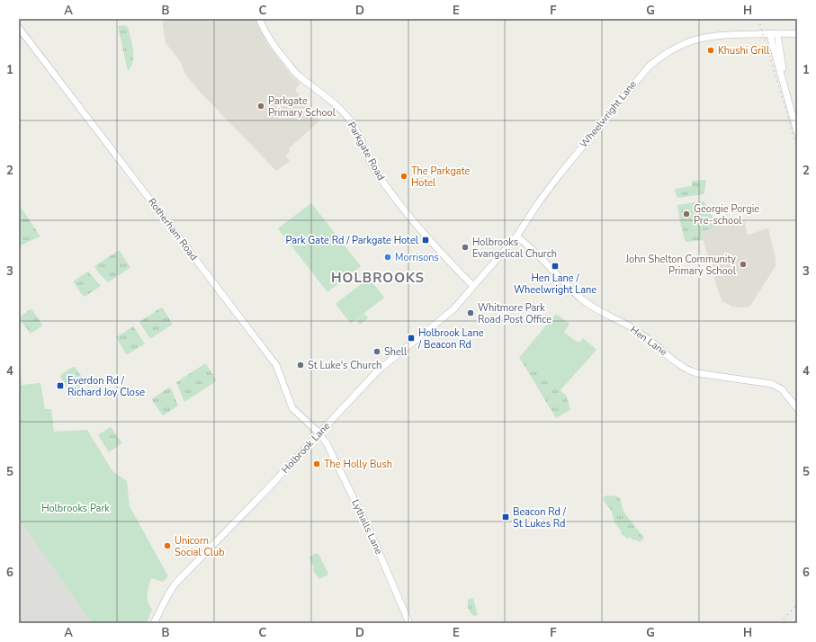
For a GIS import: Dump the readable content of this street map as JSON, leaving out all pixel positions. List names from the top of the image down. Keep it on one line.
{"streets":{"street":["Wheelwright Lane","Parkgate Road","Rotherham Road","Hen Lane","Holbrook Lane","Lythalls Lane"]},"crossings":[["Wheelwright Lane","Parkgate Road"],["Wheelwright Lane","Hen Lane"],["Wheelwright Lane","Holbrook Lane"],["Parkgate Road","Holbrook Lane"],["Rotherham Road","Holbrook Lane"],["Rotherham Road","Lythalls Lane"],["Holbrook Lane","Lythalls Lane"]],"districts":["HOLBROOKS"],"parks":["Holbrooks Park"],"places":{"other":["Khushi Grill","Parkgate Primary School","The Parkgate Hotel","Georgie Porgie Pre-school","Holbrooks Evangelical Church","Morrisons","John Shelton Community Primary School","Whitmore Park Road Post Office","Shell","St Luke's Church","The Holly Bush","Unicorn Social Club"],"transit":["Park Gate Rd / Parkgate Hotel","Hen Lane / Wheelwright Lane","Holbrook Lane / Beacon Rd","Everdon Rd / Richard Joy Close","Beacon Rd / St Lukes Rd"]},"grid":{"columns":["A","B","C","D","E","F","G","H"],"rows":["1","2","3","4","5","6"]}}
